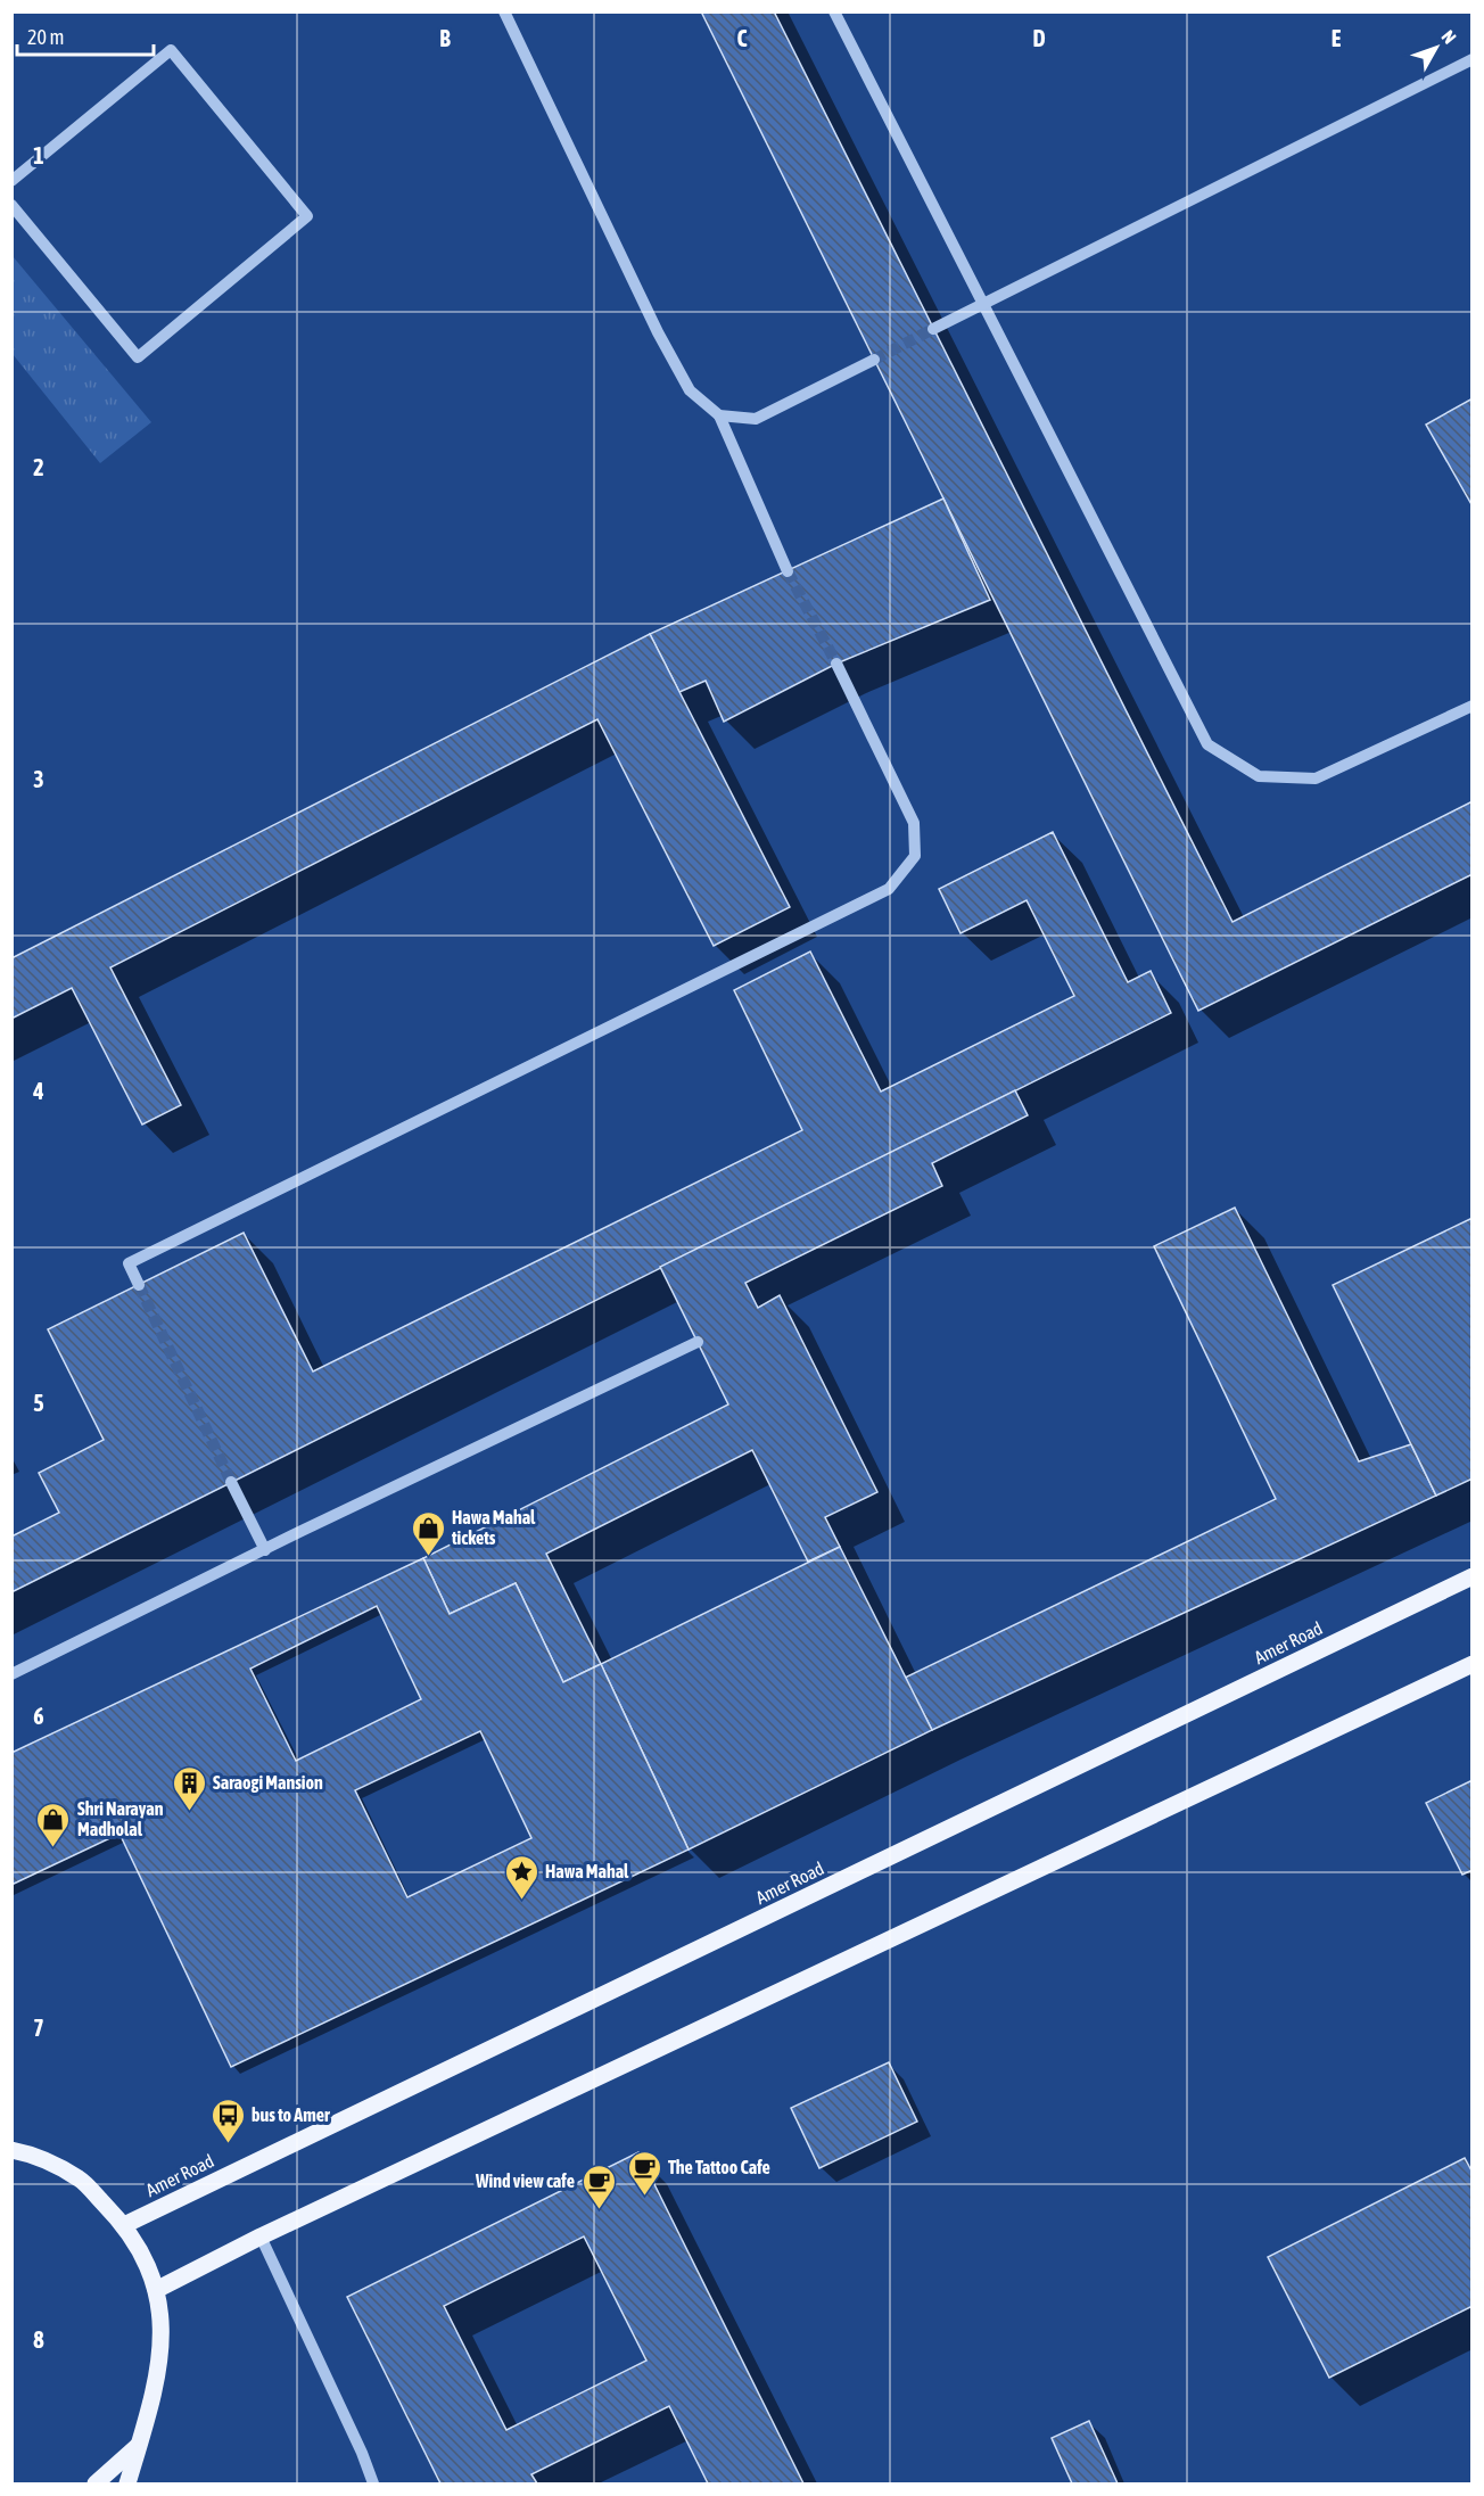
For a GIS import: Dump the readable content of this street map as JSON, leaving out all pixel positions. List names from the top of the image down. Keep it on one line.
{"streets":{"main road":["Amer Road"]},"places":{"shop":["Hawa Mahal tickets","Shri Narayan Madholal"],"building":["Saraogi Mansion"],"place":["Hawa Mahal"],"bus stop":["bus to Amer"],"cafe":["The Tattoo Cafe","Wind view cafe"]},"scale_bar":"20 m","north":"top right","grid":{"columns":["B","C","D","E"],"rows":["1","2","3","4","5","6","7","8"]}}
